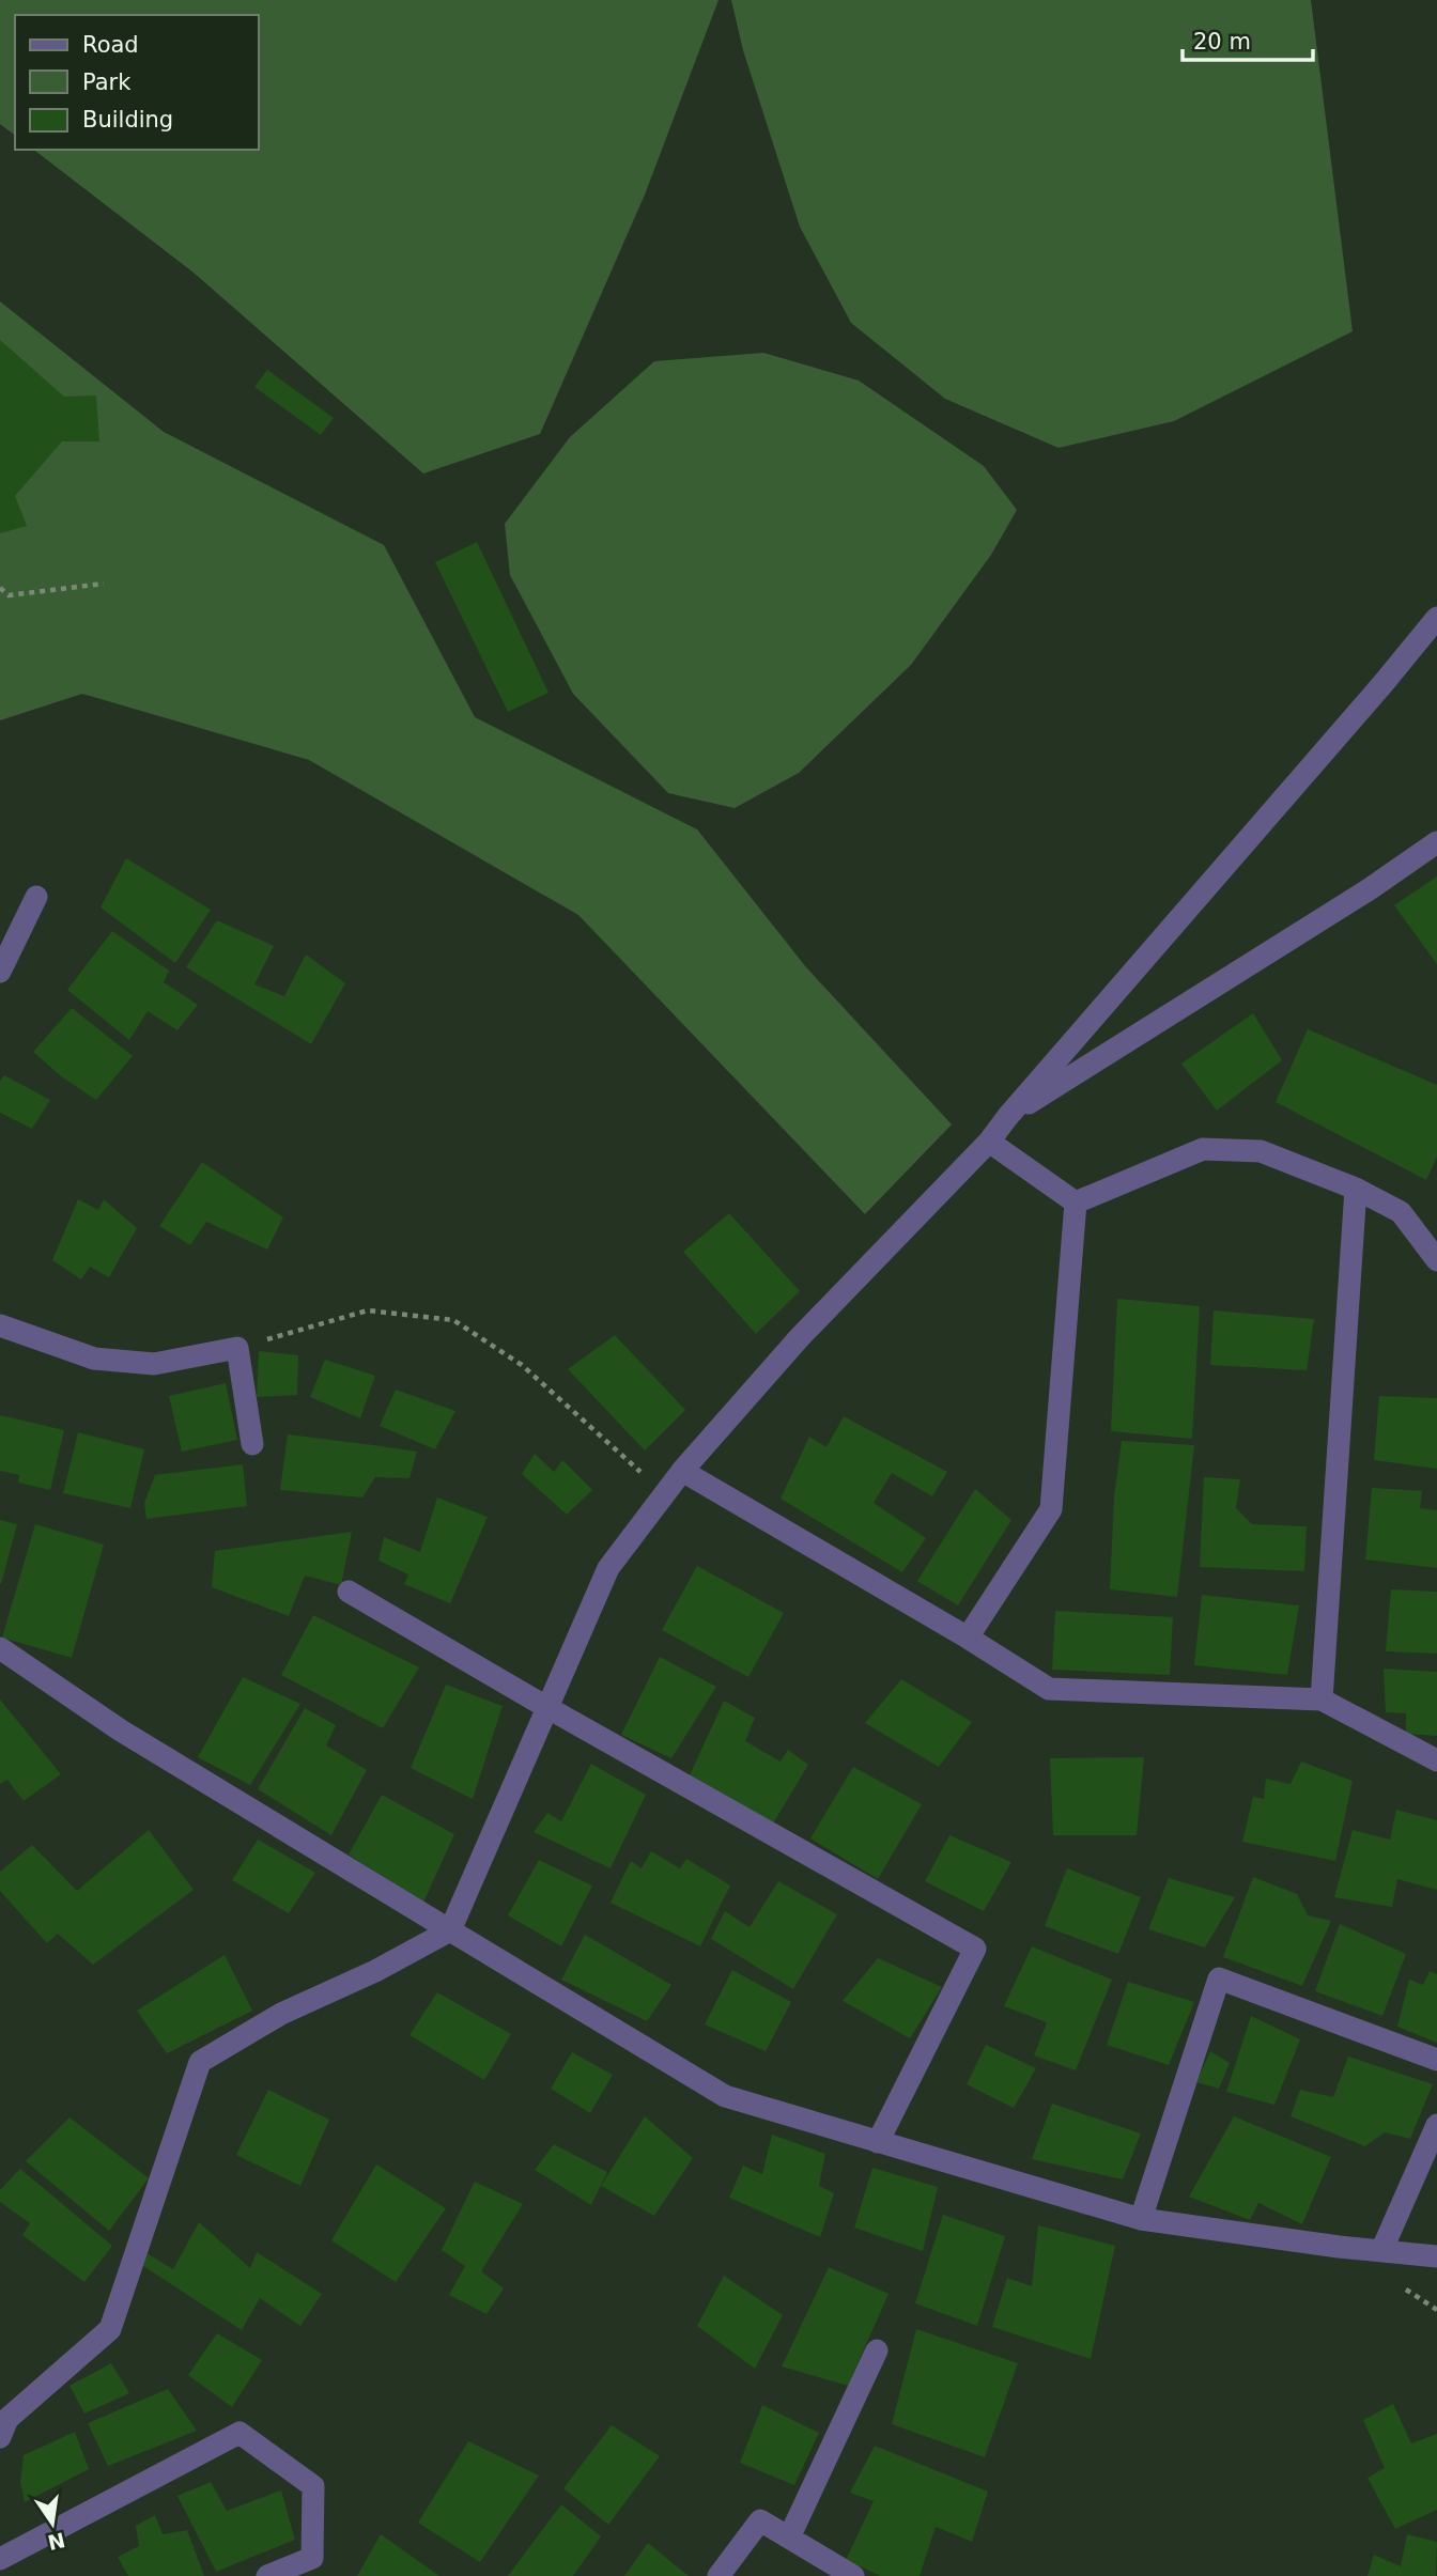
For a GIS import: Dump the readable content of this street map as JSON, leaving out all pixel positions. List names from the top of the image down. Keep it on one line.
{"legend":["Road","Park","Building"],"scale_bar":"20 m","north":"bottom"}
